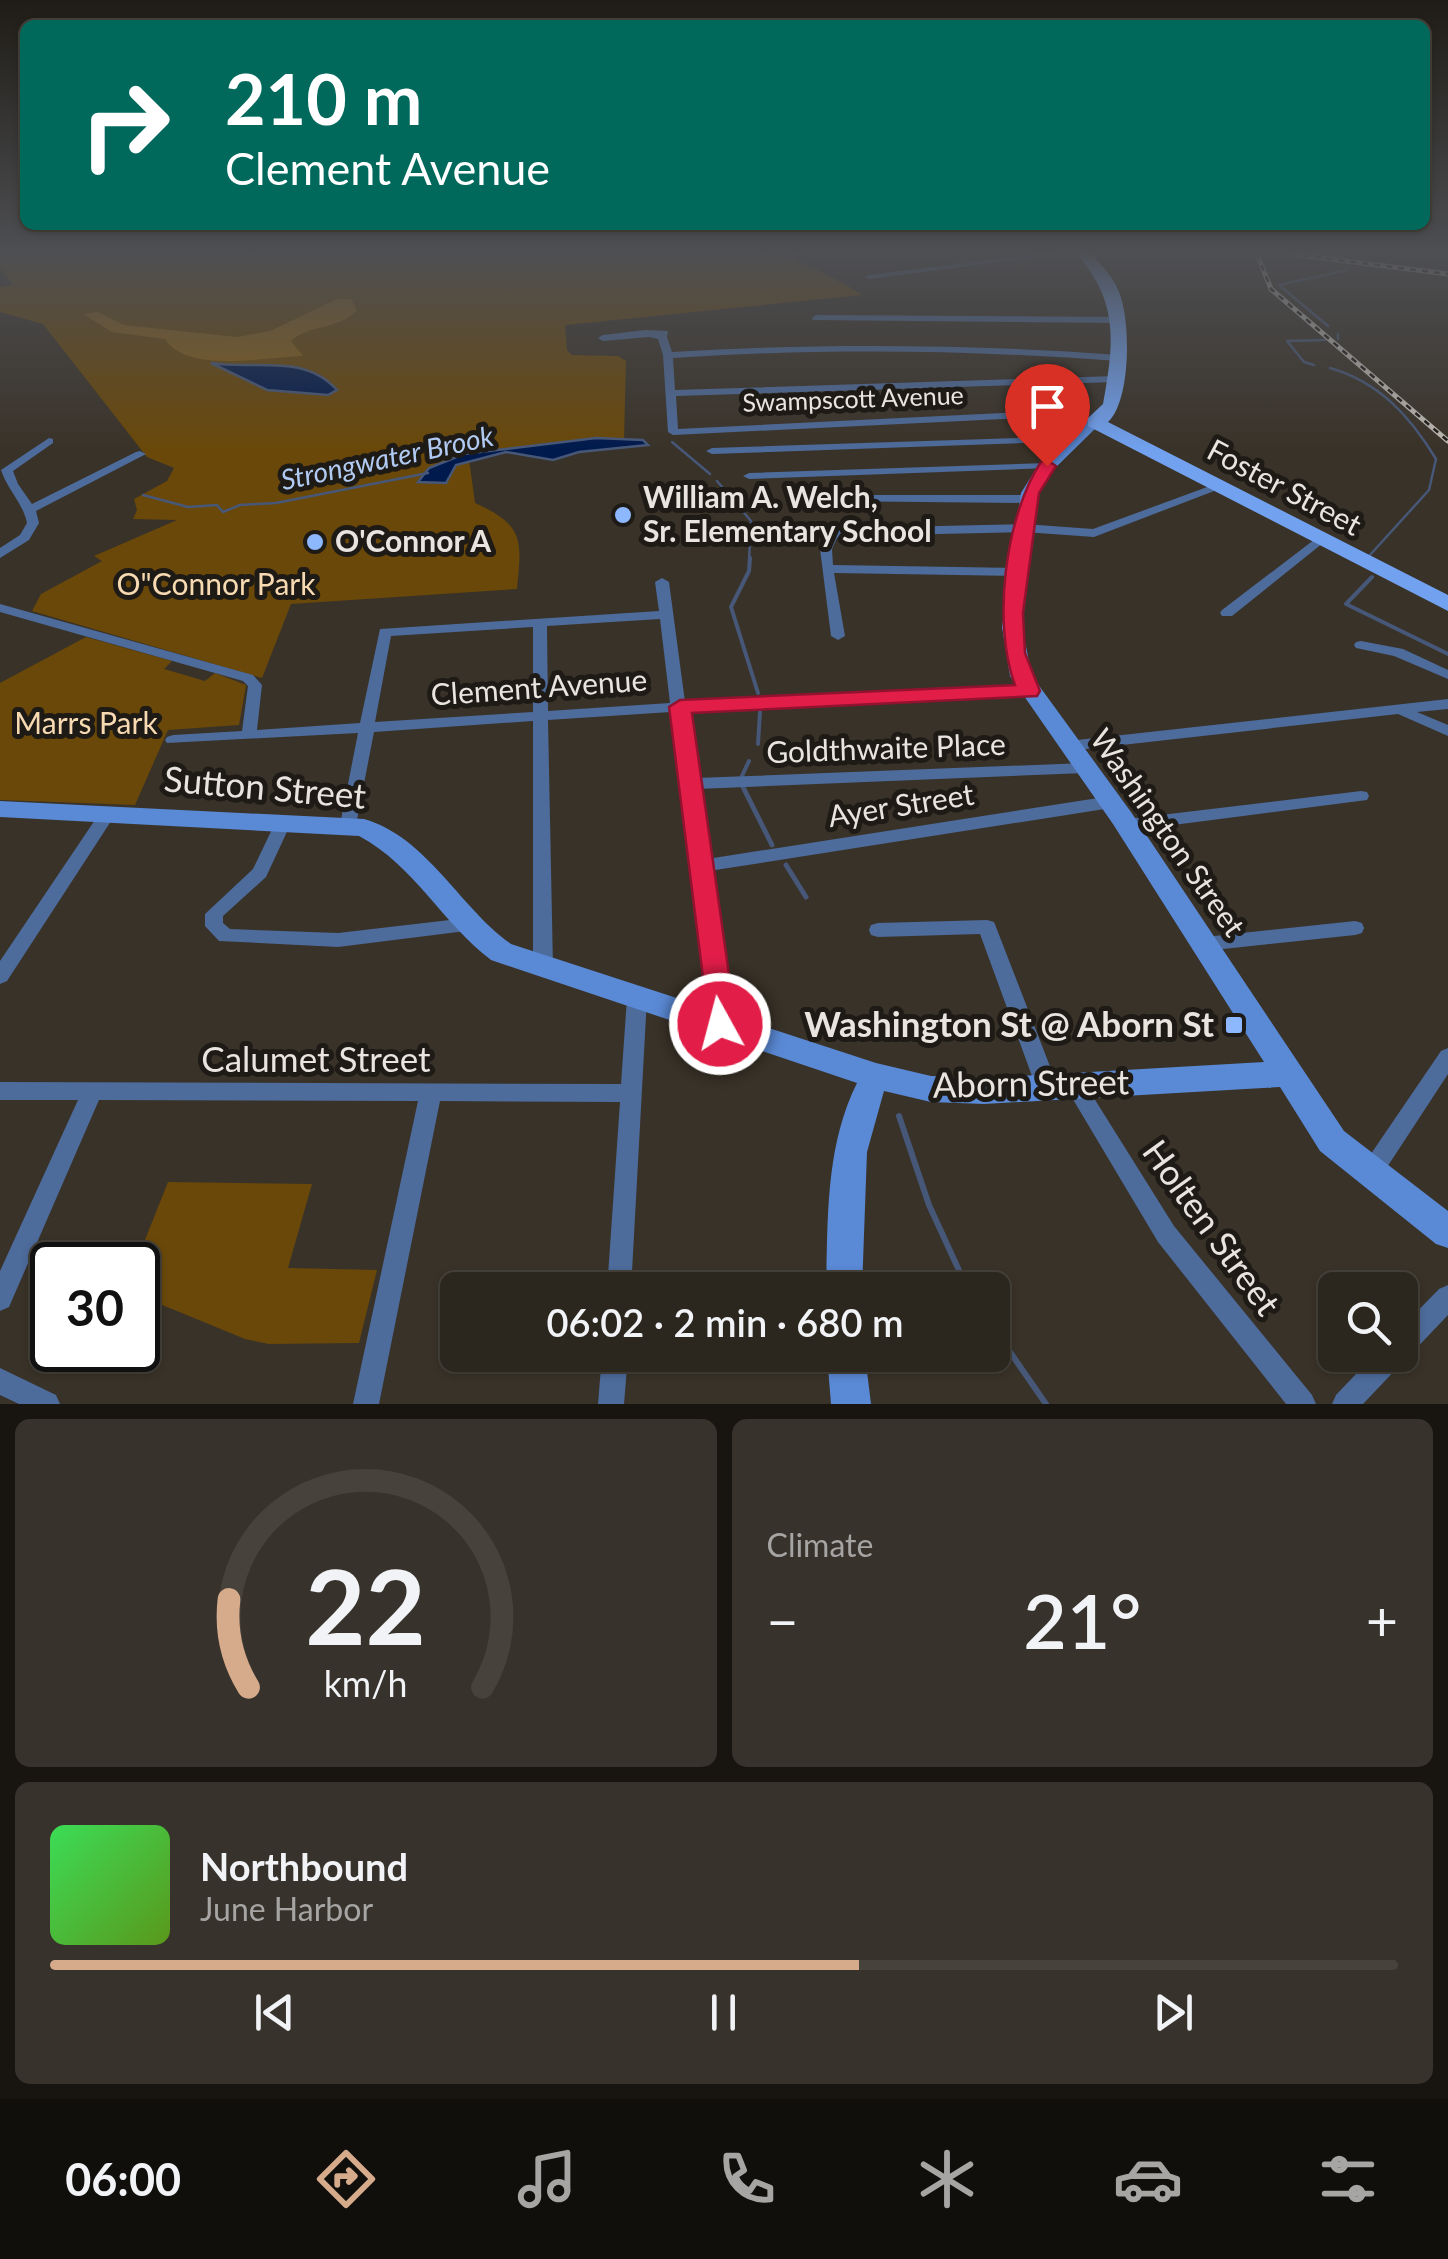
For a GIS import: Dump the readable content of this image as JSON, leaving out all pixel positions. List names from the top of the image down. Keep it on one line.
{"streets":{"main road":["Foster Street"],"street":["Swampscott Avenue","Clement Avenue","Goldthwaite Place","Sutton Street","Ayer Street","Washington Street","Calumet Street","Aborn Street","Holten Street"]},"crossings":[["Swampscott Avenue","Foster Street"],["Swampscott Avenue","Washington Street"],["Foster Street","Washington Street"],["Clement Avenue","Washington Street"],["Goldthwaite Place","Washington Street"],["Sutton Street","Aborn Street"],["Ayer Street","Washington Street"],["Washington Street","Aborn Street"],["Aborn Street","Holten Street"]],"water":["Strongwater Brook"],"parks":["O\"Connor Park","Marrs Park"],"places":{"other":["William A. Welch, Sr. Elementary School","O'Connor A"],"transit":["Washington St @ Aborn St"]},"page":{"turn":["210 m","Clement Avenue"],"limit":"30","trip":"06:02 · 2 min · 680 m","tile":"Climate","heat":["−","21°","+"],"song":["Northbound","June Harbor"],"tabs":"06:00","gauge":["22","km/h"]}}
